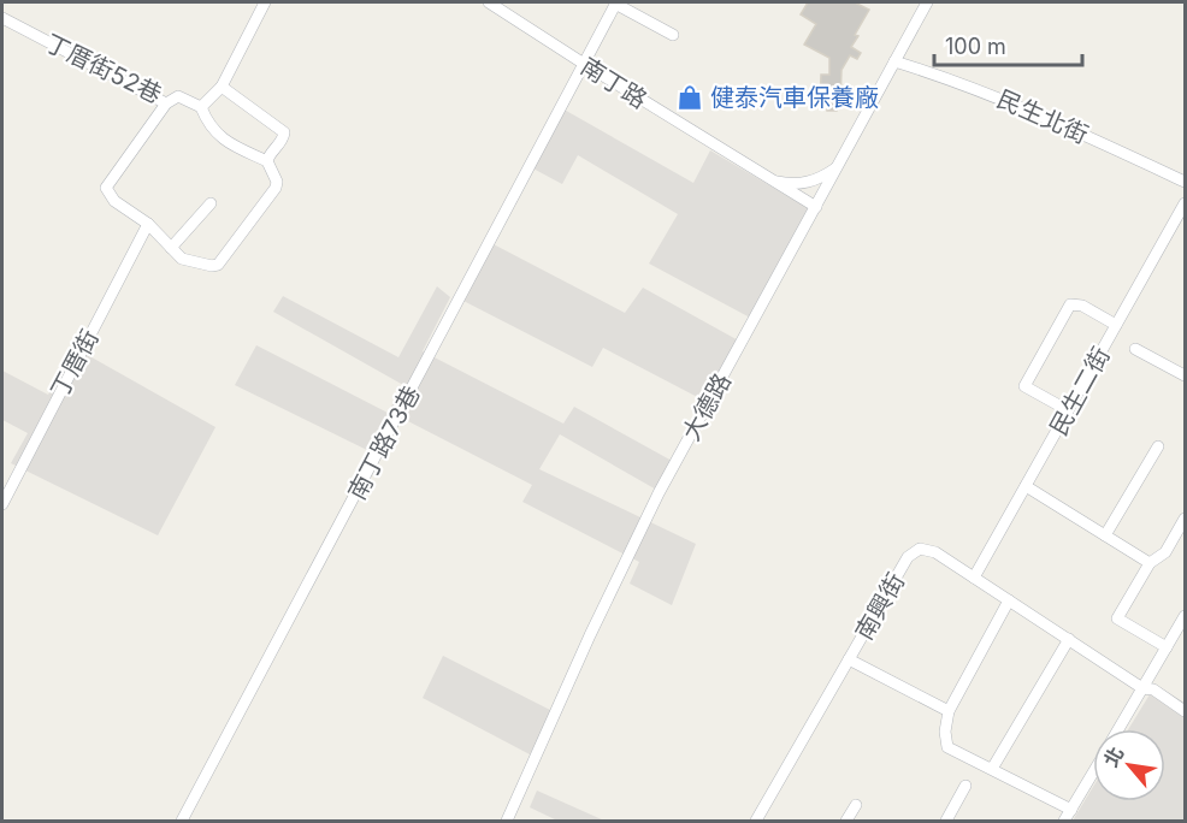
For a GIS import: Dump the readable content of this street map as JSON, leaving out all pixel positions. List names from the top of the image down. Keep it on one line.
{"streets":{"street":["丁厝街52巷","南丁路","民生北街","丁厝街","民生二街","大德路","南丁路73巷","南興街"]},"crossings":[["南丁路","大德路"],["南丁路","南丁路73巷"],["民生北街","大德路"],["民生二街","南興街"]],"places":{"shop":["健泰汽車保養廠"]},"scale_bar":"100 m","north":"top left"}
